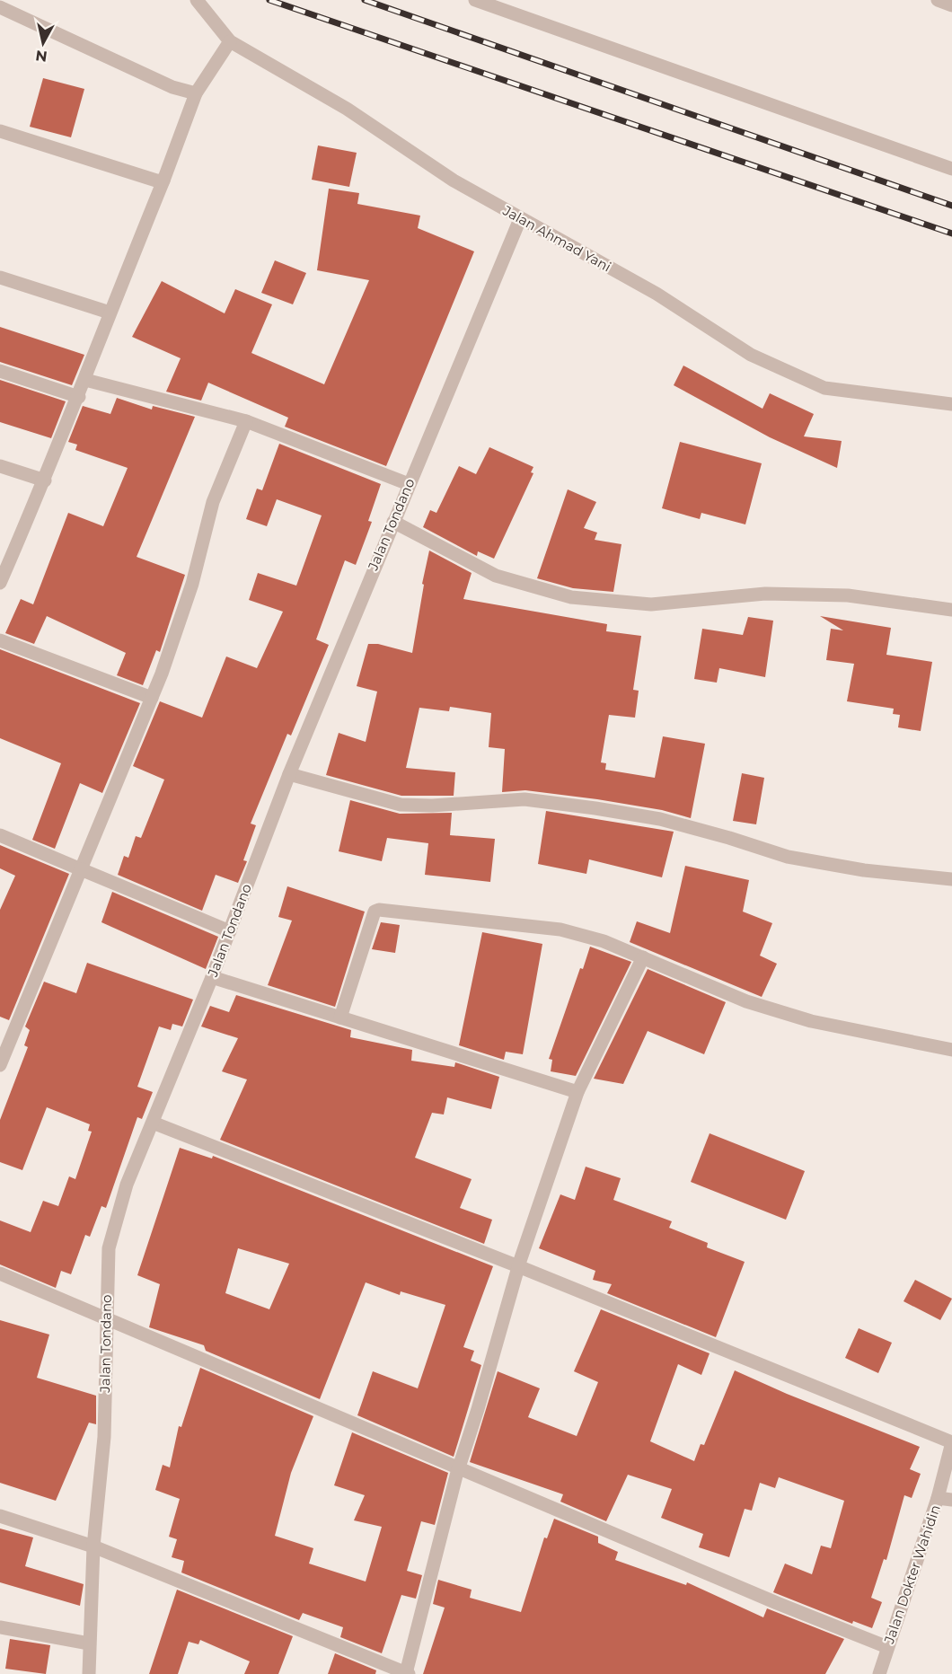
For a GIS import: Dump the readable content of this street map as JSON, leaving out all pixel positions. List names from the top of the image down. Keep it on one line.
{"streets":{"street":["Jalan Ahmad Yani","Jalan Tondano","Jalan Dokter Wahidin"]},"crossings":[["Jalan Ahmad Yani","Jalan Tondano"]],"north":"bottom"}
